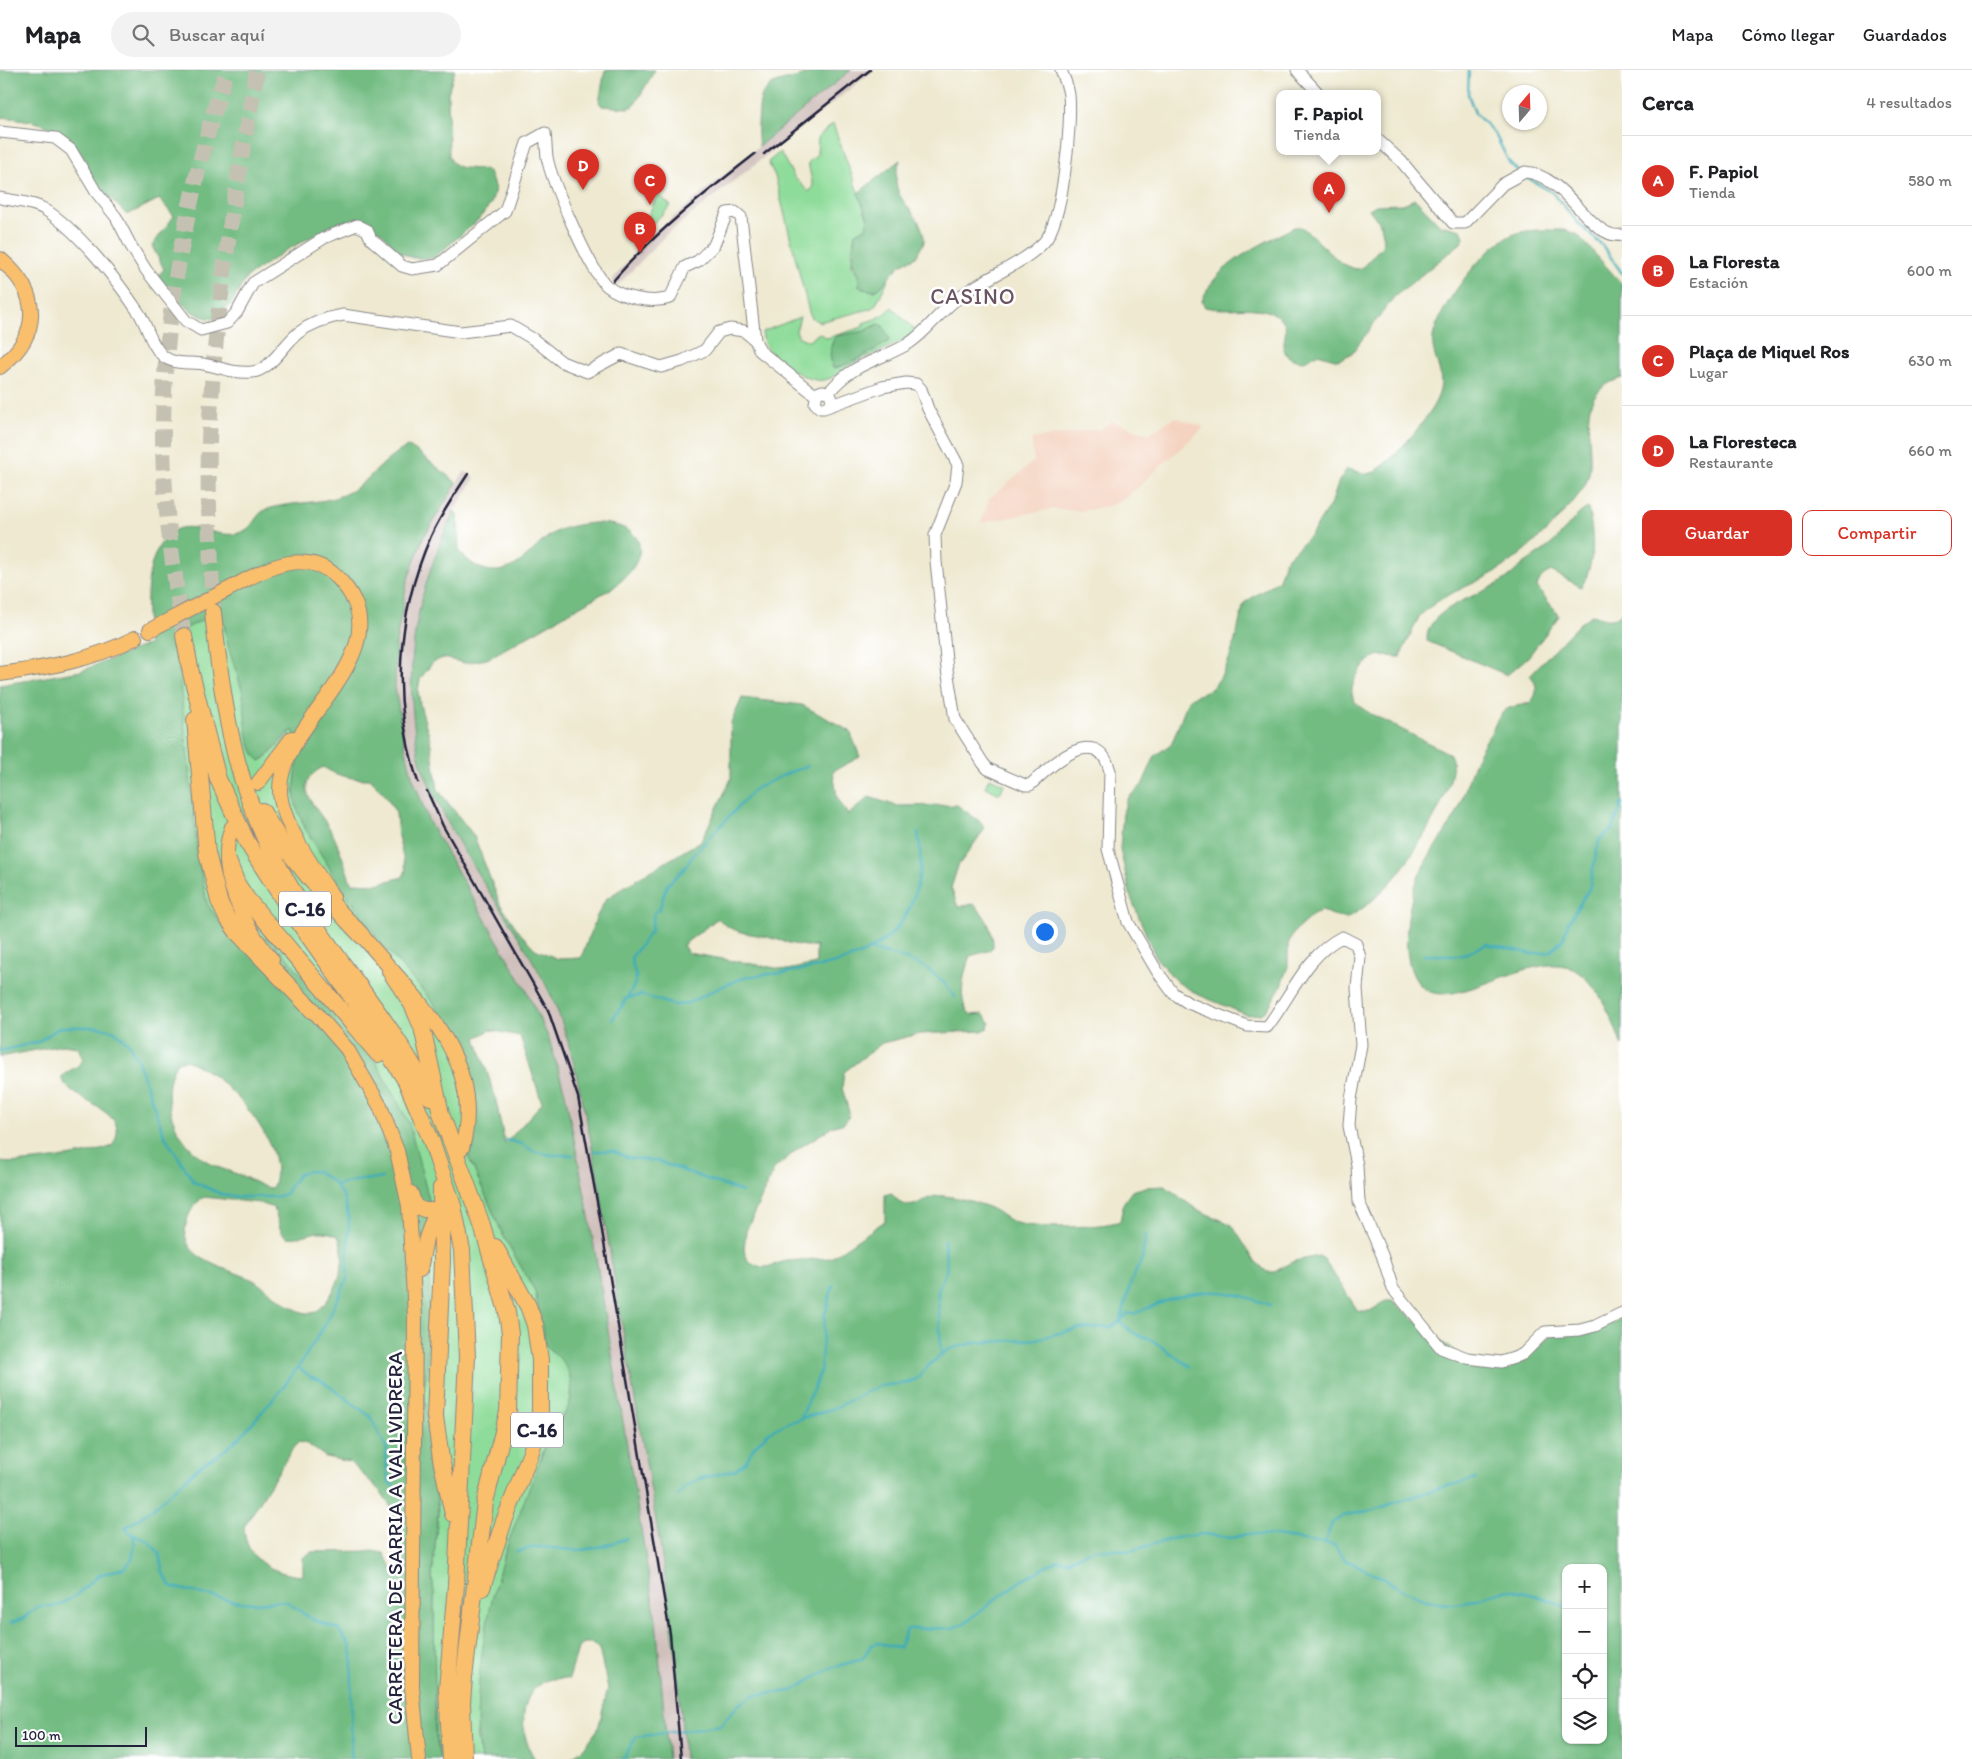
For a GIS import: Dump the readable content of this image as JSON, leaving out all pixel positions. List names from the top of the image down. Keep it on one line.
{"streets":{"highway":["C-16"],"main road":["CARRETERA DE SARRIA A VALLVIDRERA"]},"districts":["CASINO"],"scale_bar":"100 m","north":"top","page":{"header":"Mapa","search":"Buscar aquí","nav":["Mapa","Cómo llegar","Guardados"],"heading":["Cerca","4 resultados"],"popup":["F. Papiol","Tienda"],"list":[{"mark":"A","name":"F. Papiol","note":"Tienda","value":"580 m"},{"mark":"B","name":"La Floresta","note":"Estación","value":"600 m"},{"mark":"C","name":"Plaça de Miquel Ros","note":"Lugar","value":"630 m"},{"mark":"D","name":"La Floresteca","note":"Restaurante","value":"660 m"}],"pins":["D","C","A","B"],"buttons":["Guardar","Compartir"],"map_buttons":["+","−"],"scale":"100 m"}}
